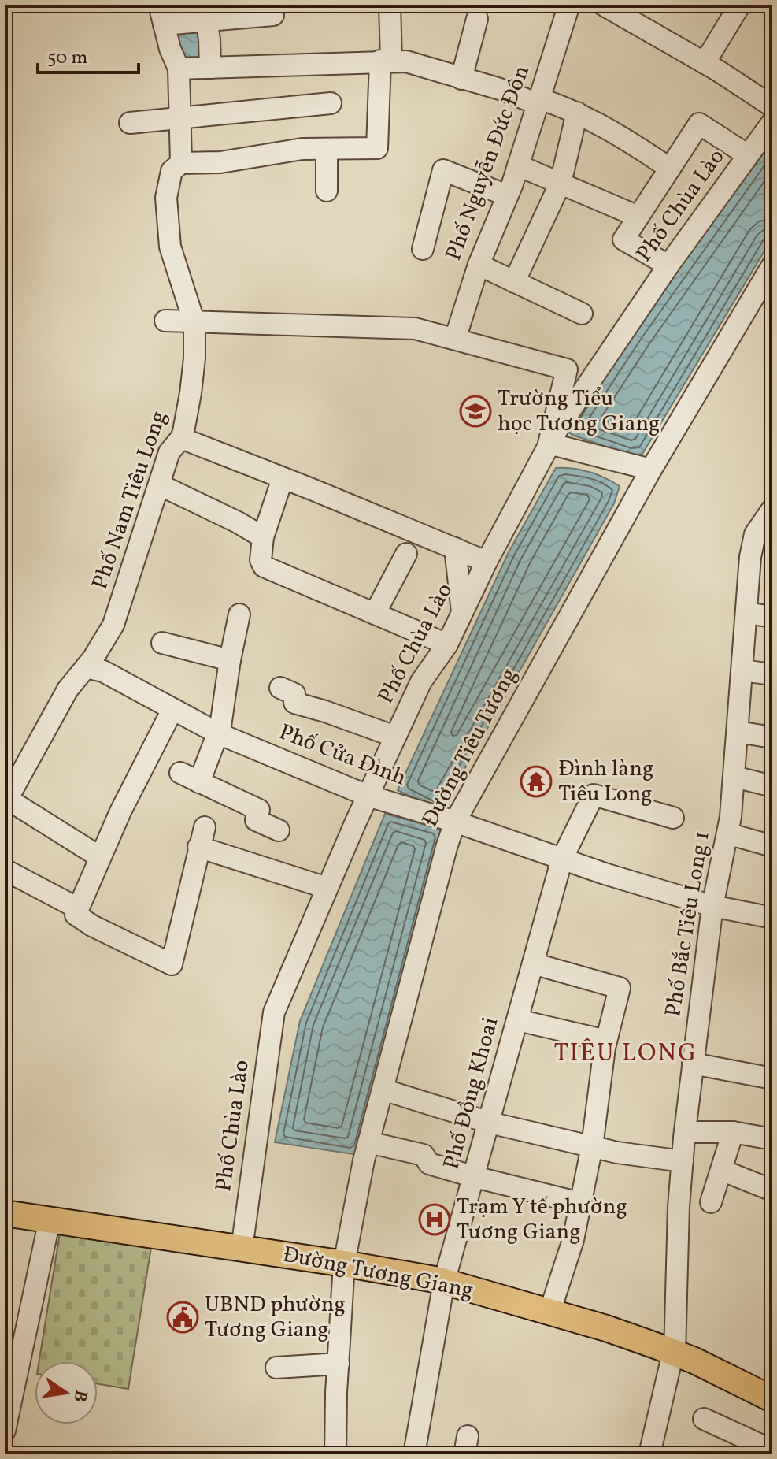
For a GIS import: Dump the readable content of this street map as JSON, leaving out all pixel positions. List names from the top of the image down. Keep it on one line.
{"streets":{"main road":["Đường Tương Giang"],"street":["Phố Nguyễn Đức Đôn","Phố Chùa Lào","Phố Nam Tiêu Long","Đường Tiêu Tương","Phố Cửa Đình","Phố Bắc Tiêu Long 1","Phố Đồng Khoai"]},"crossings":[["Phố Chùa Lào","Phố Cửa Đình"],["Phố Chùa Lào","Đường Tương Giang"],["Phố Nam Tiêu Long","Phố Cửa Đình"],["Đường Tiêu Tương","Phố Cửa Đình"],["Đường Tiêu Tương","Đường Tương Giang"],["Phố Cửa Đình","Phố Bắc Tiêu Long 1"],["Phố Cửa Đình","Phố Đồng Khoai"],["Phố Bắc Tiêu Long 1","Đường Tương Giang"],["Phố Đồng Khoai","Đường Tương Giang"]],"districts":["TIÊU LONG"],"places":{"school or university":["Trường Tiểu học Tương Giang"],"temple":["Đình làng Tiêu Long"],"hospital":["Trạm Y tế phường Tương Giang"],"public building":["UBND phường Tương Giang"]},"scale_bar":"50 m","north":"right"}
